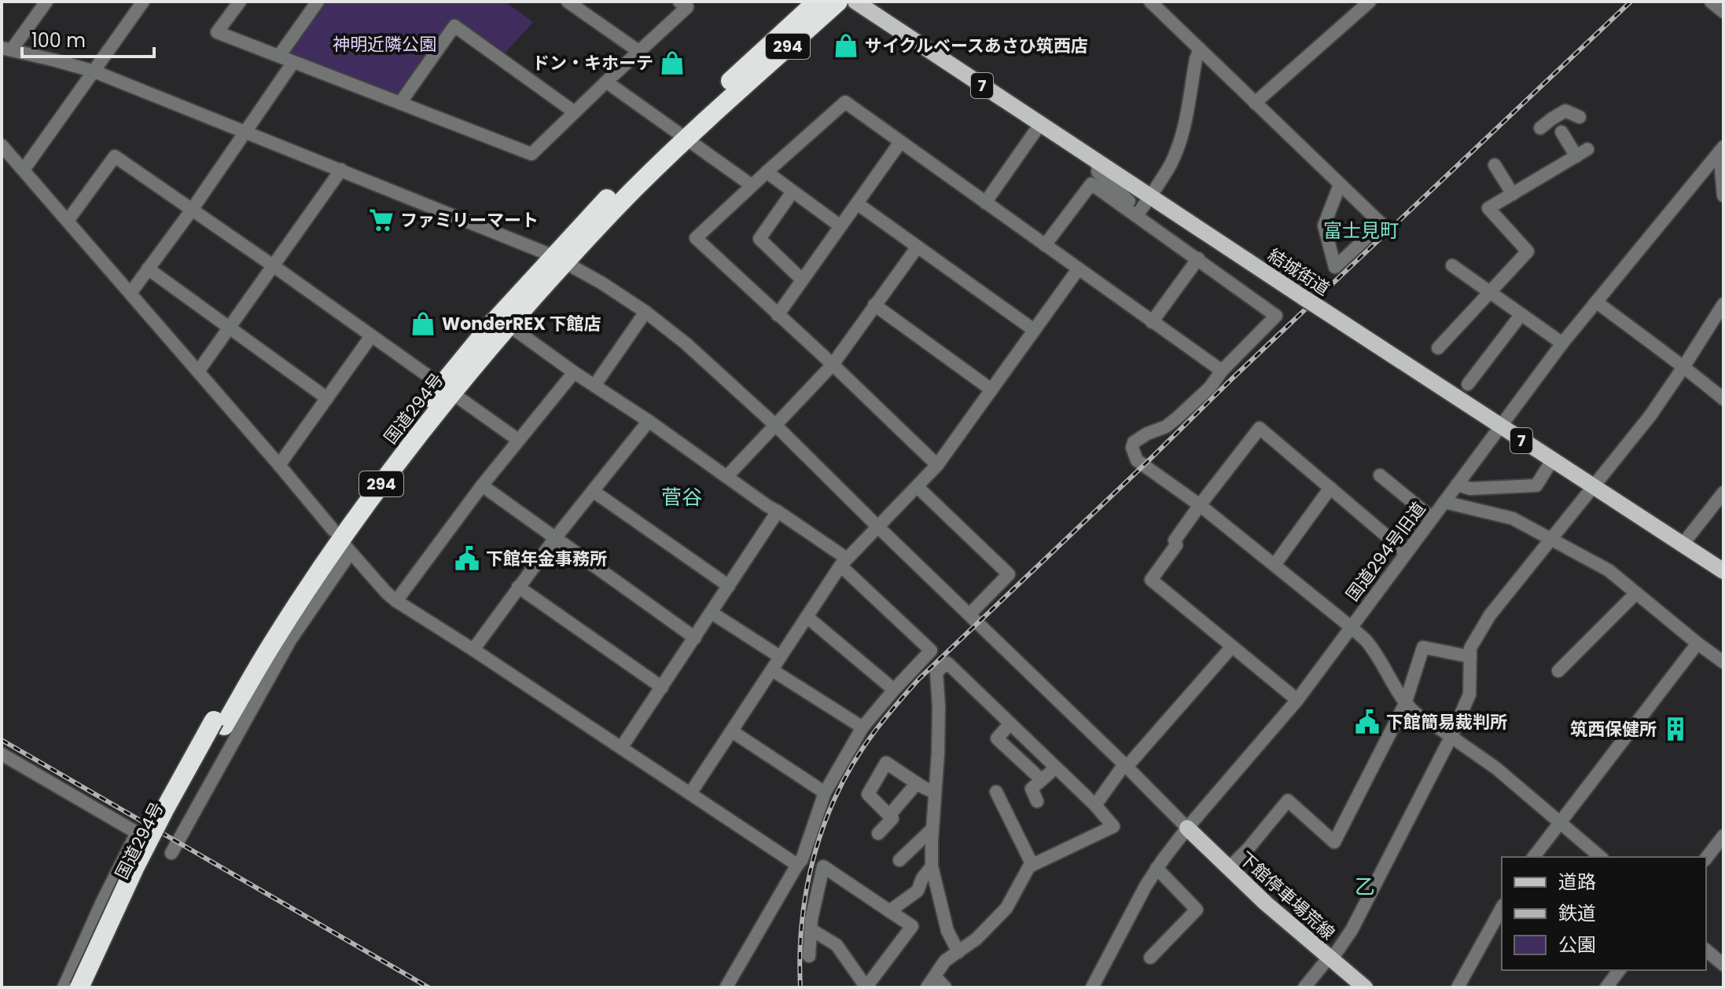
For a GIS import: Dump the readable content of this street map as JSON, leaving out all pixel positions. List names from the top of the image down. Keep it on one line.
{"streets":{"highway":["294","国道294号"],"main road":["7","結城街道","下館停車場荒線"],"street":["国道294号旧道"]},"crossings":[["結城街道","国道294号旧道"],["国道294号旧道","下館停車場荒線"]],"districts":["富士見町","菅谷","乙"],"parks":["神明近隣公園"],"places":{"shop":["サイクルベースあさひ筑西店","ドン・キホーテ","WonderREX 下館店"],"supermarket":["ファミリーマート"],"public building":["下館年金事務所","下館簡易裁判所"],"building":["筑西保健所"]},"legend":["道路","鉄道","公園"],"scale_bar":"100 m"}
